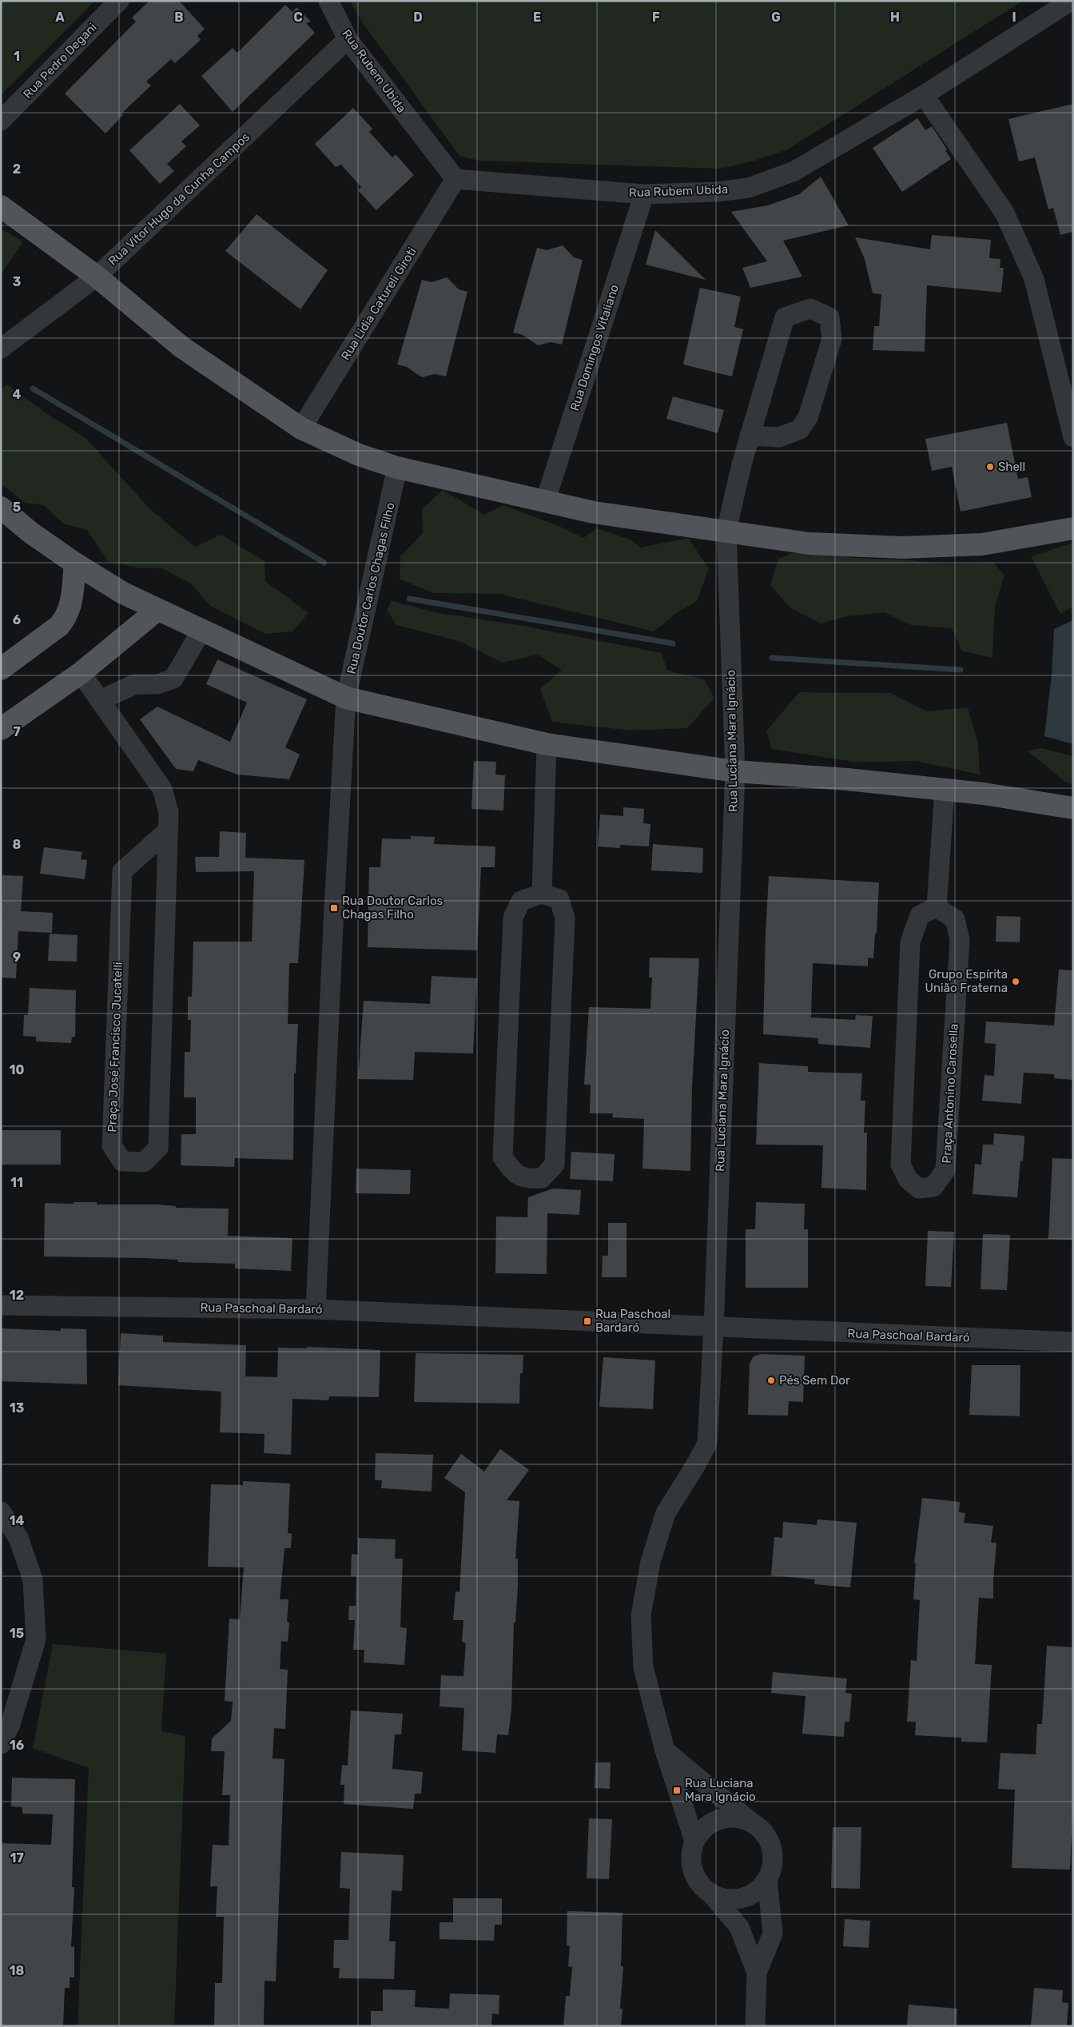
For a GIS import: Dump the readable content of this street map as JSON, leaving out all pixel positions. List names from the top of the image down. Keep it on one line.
{"streets":{"street":["Rua Pedro Degani","Rua Rubem Ubida","Rua Vitor Hugo da Cunha Campos","Rua Lidia Catureli Giroti","Rua Domingos Vitaliano","Rua Doutor Carlos Chagas Filho","Rua Luciana Mara Ignácio","Praça José Francisco Jucatelli","Praça Antonino Carosella","Rua Paschoal Bardaró"]},"crossings":[["Rua Rubem Ubida","Rua Vitor Hugo da Cunha Campos"],["Rua Rubem Ubida","Rua Lidia Catureli Giroti"],["Rua Rubem Ubida","Rua Domingos Vitaliano"],["Rua Doutor Carlos Chagas Filho","Rua Paschoal Bardaró"],["Rua Luciana Mara Ignácio","Rua Paschoal Bardaró"]],"places":{"other":["Shell","Grupo Espírita União Fraterna","Pés Sem Dor"],"transit":["Rua Doutor Carlos Chagas Filho","Rua Paschoal Bardaró","Rua Luciana Mara Ignácio"]},"grid":{"columns":["A","B","C","D","E","F","G","H","I"],"rows":["1","2","3","4","5","6","7","8","9","10","11","12","13","14","15","16","17","18"]}}
